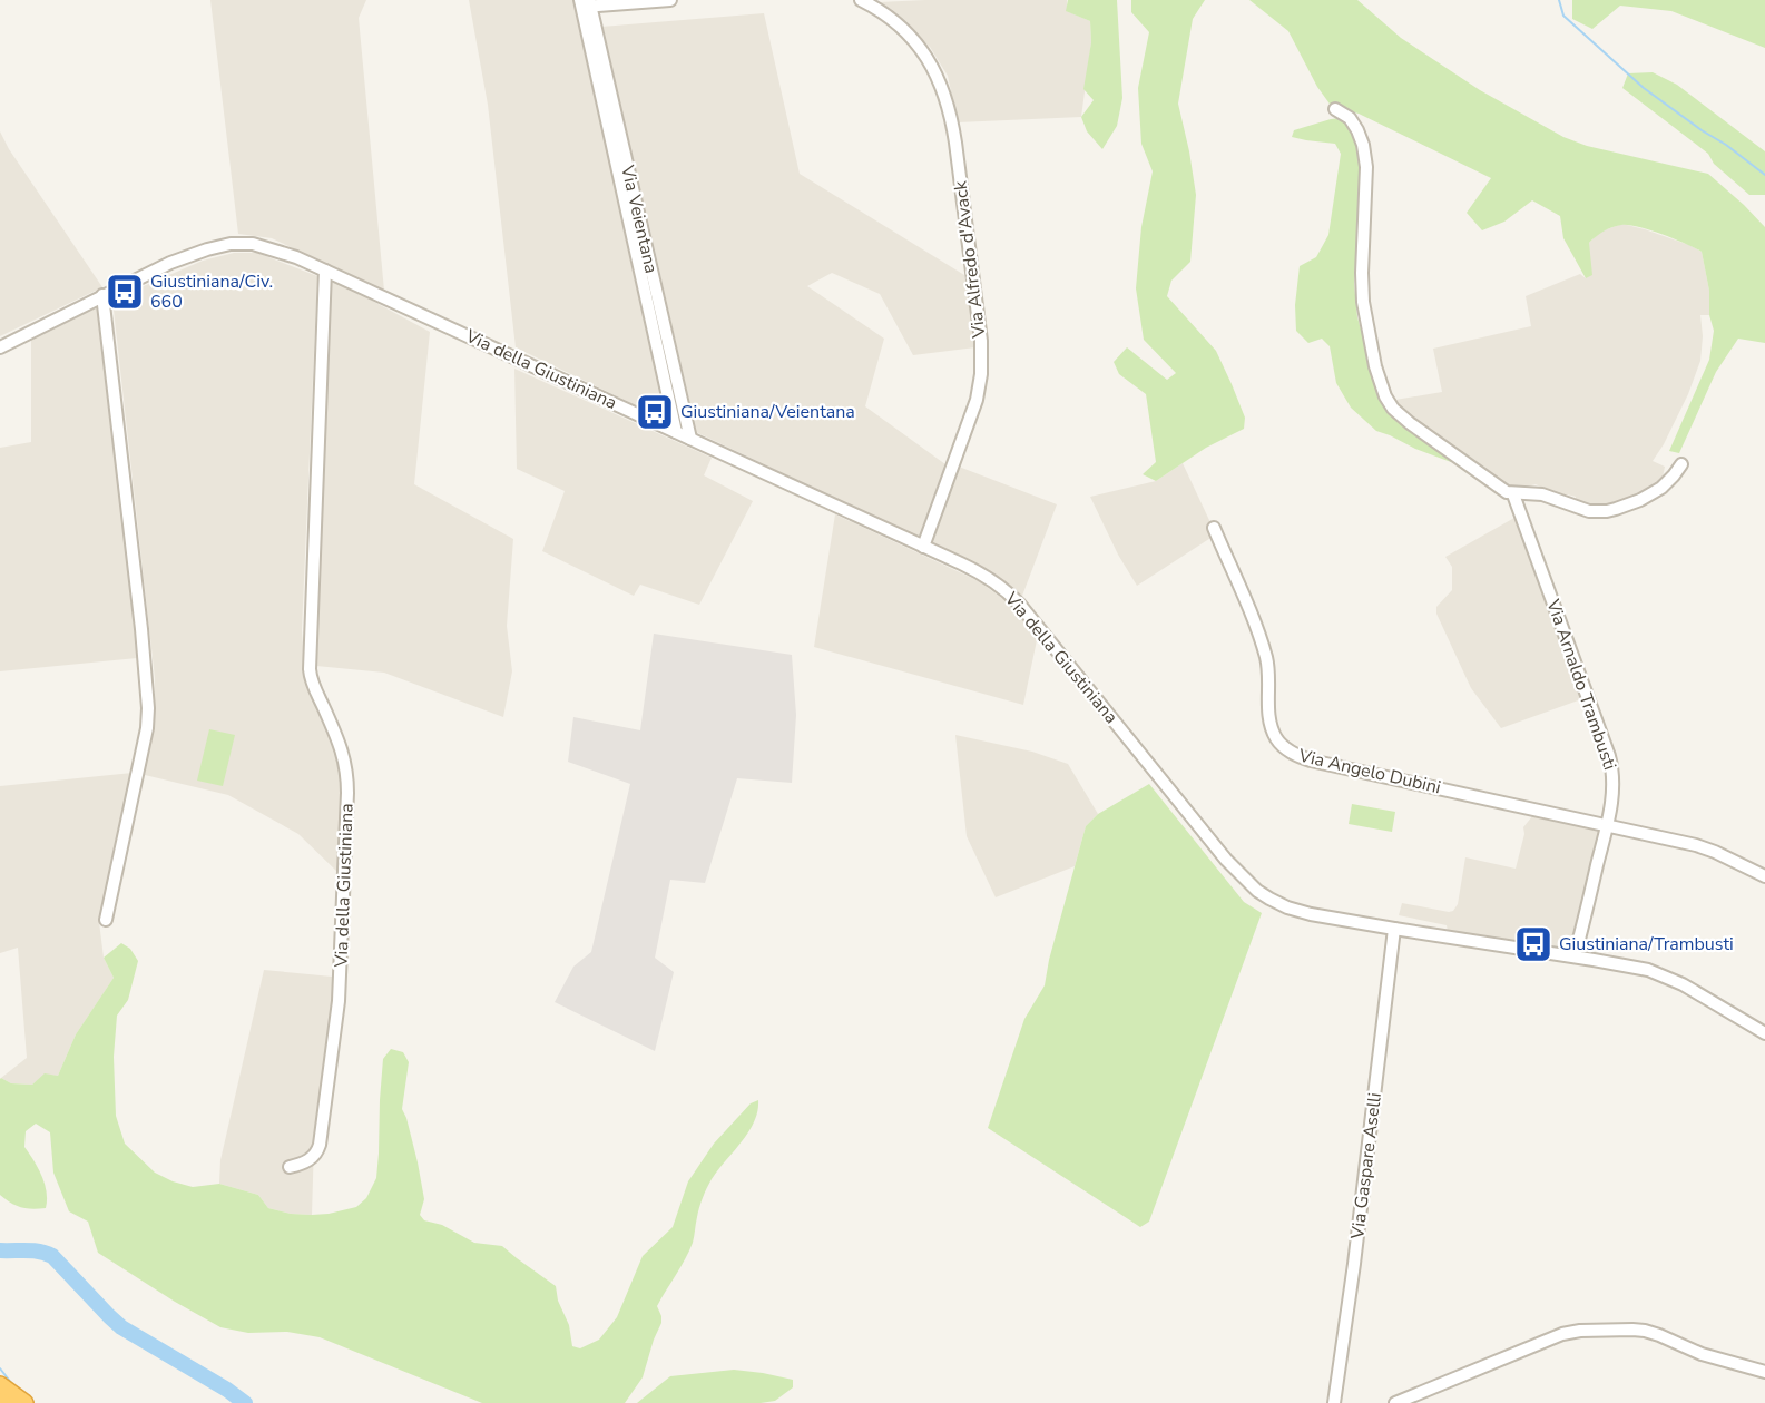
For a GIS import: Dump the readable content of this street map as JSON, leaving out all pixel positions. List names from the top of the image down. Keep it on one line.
{"streets":{"street":["Via Veientana","Via Alfredo d'Avack","Via della Giustiniana","Via Arnaldo Trambusti","Via Angelo Dubini","Via Gaspare Aselli"]},"crossings":[["Via Veientana","Via della Giustiniana"],["Via Alfredo d'Avack","Via della Giustiniana"],["Via della Giustiniana","Via Arnaldo Trambusti"],["Via della Giustiniana","Via Gaspare Aselli"],["Via Arnaldo Trambusti","Via Angelo Dubini"]],"places":{"bus stop":["Giustiniana/Civ. 660","Giustiniana/Veientana","Giustiniana/Trambusti"]}}
